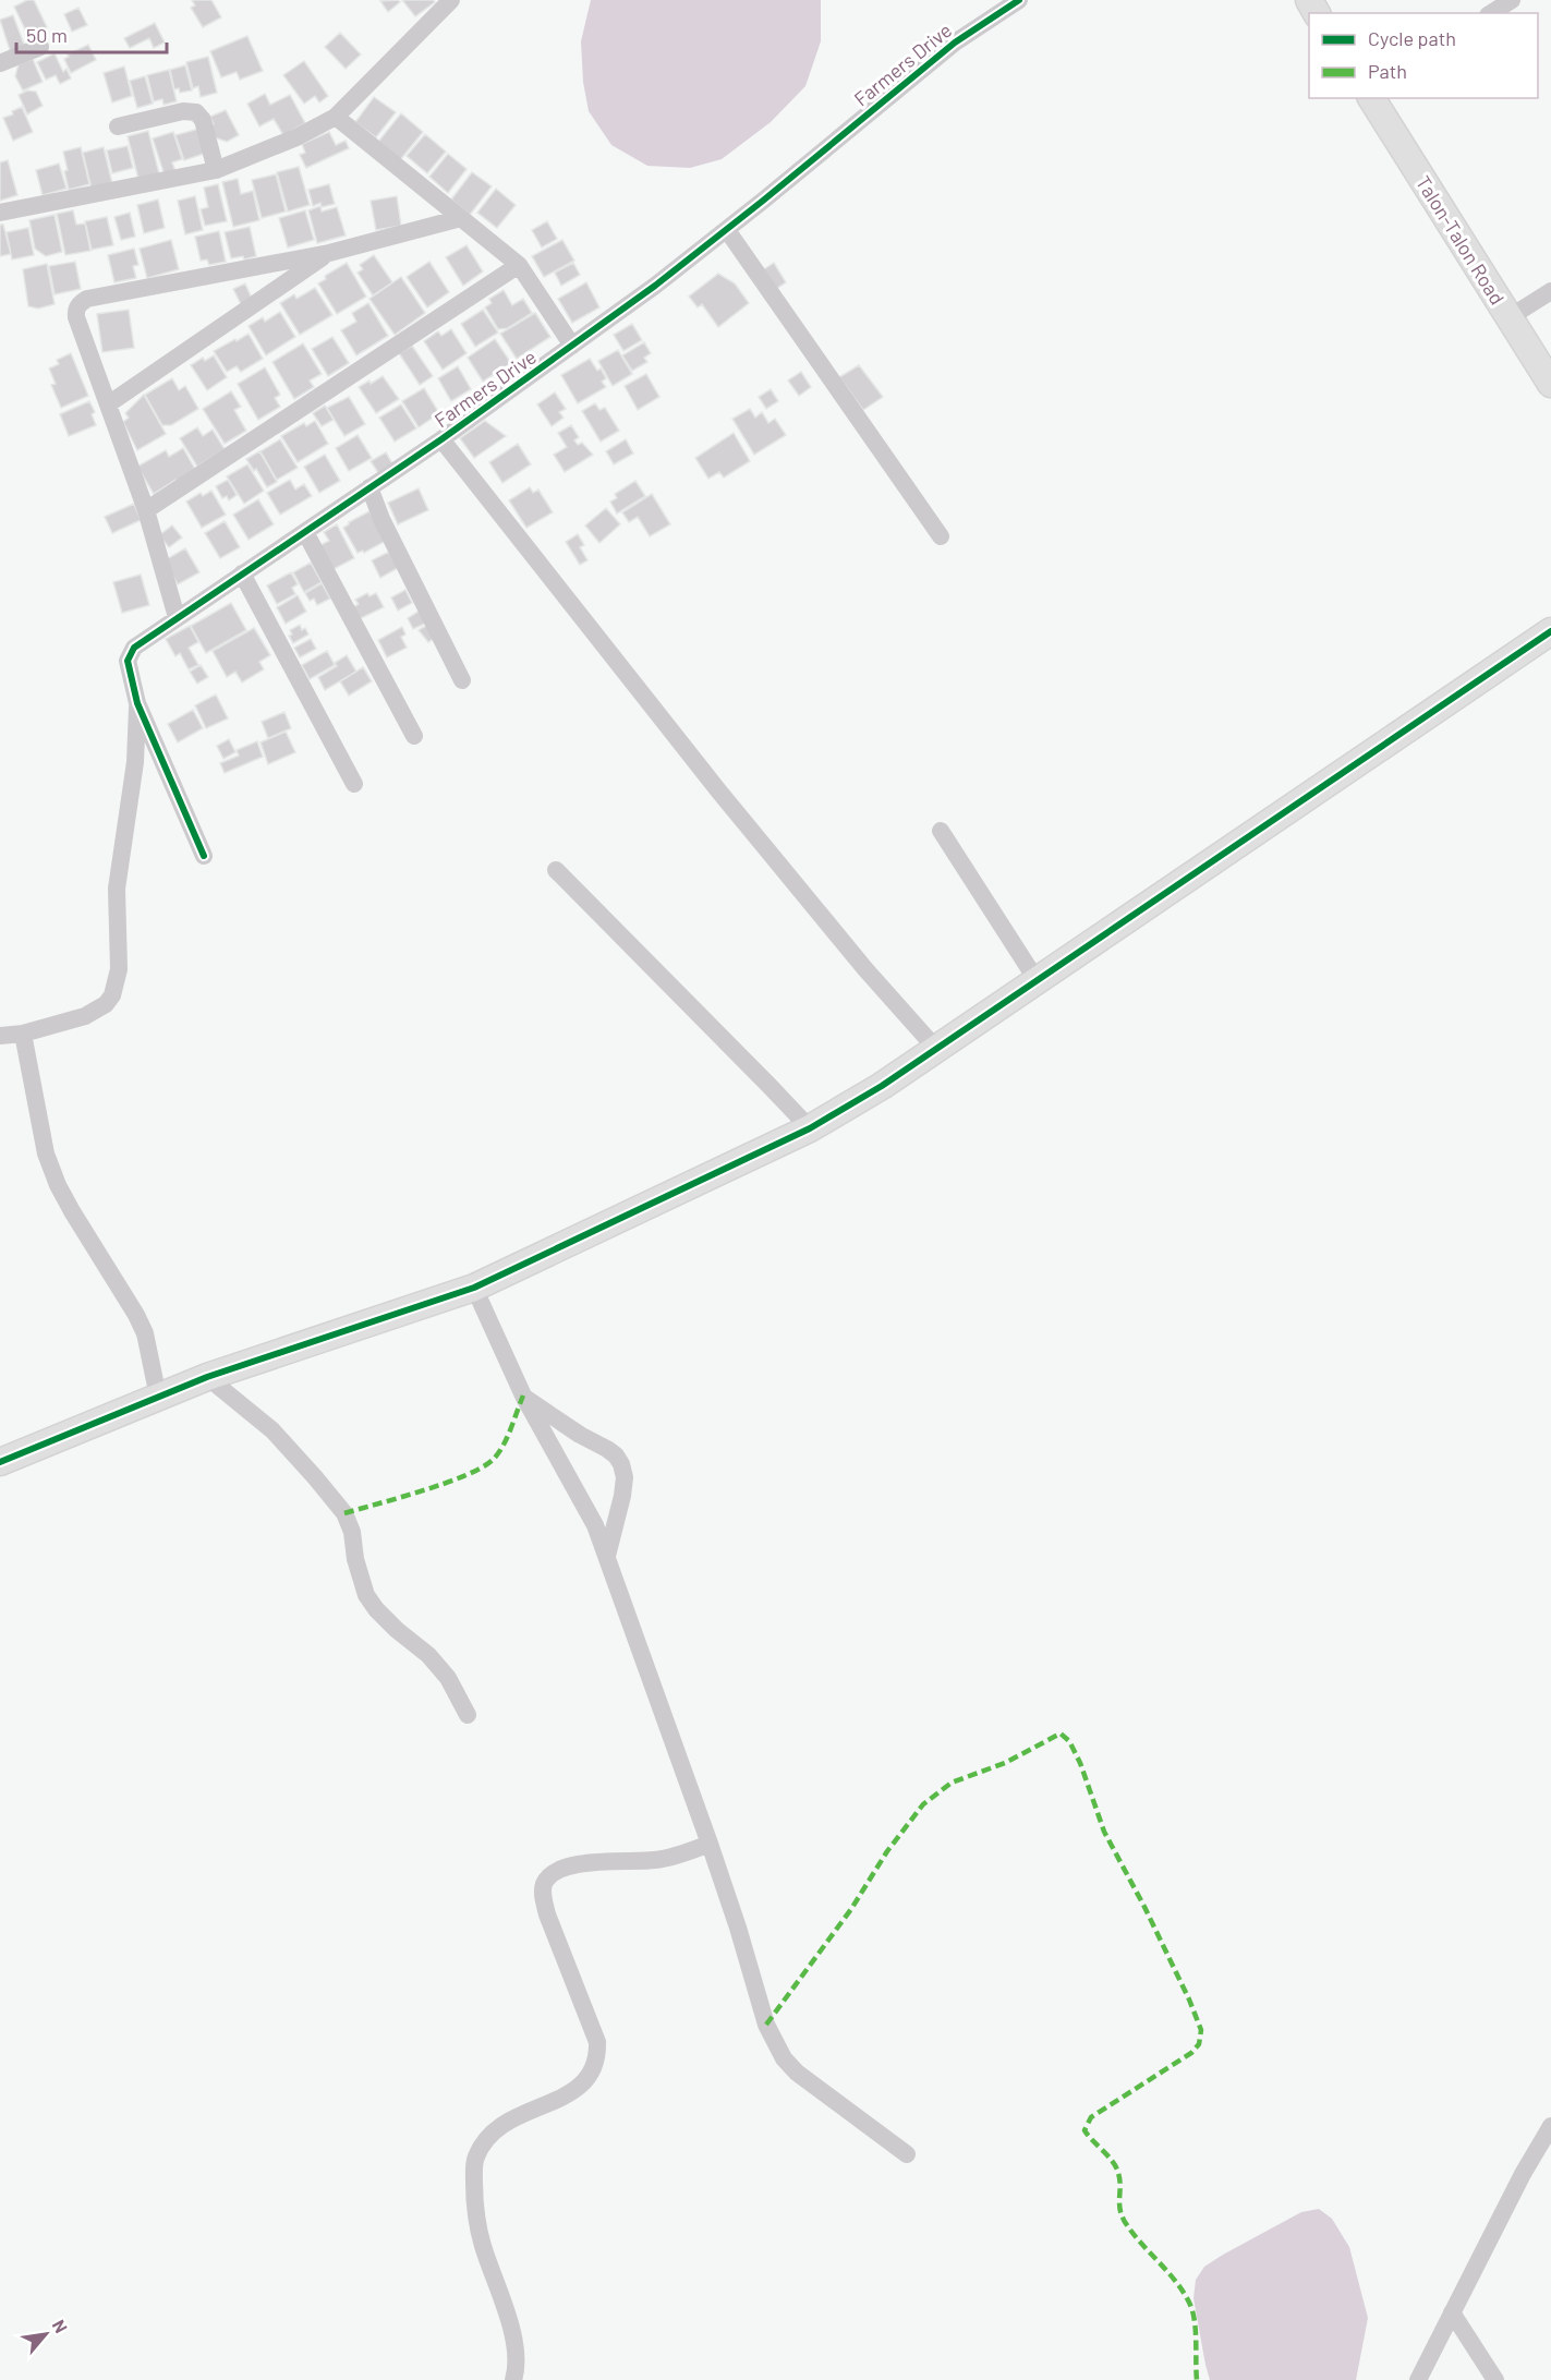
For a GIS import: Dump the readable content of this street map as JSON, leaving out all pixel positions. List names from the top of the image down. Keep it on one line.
{"streets":{"street":["Farmers Drive","Talon-Talon Road"]},"legend":["Cycle path","Path"],"scale_bar":"50 m","north":"top right"}
